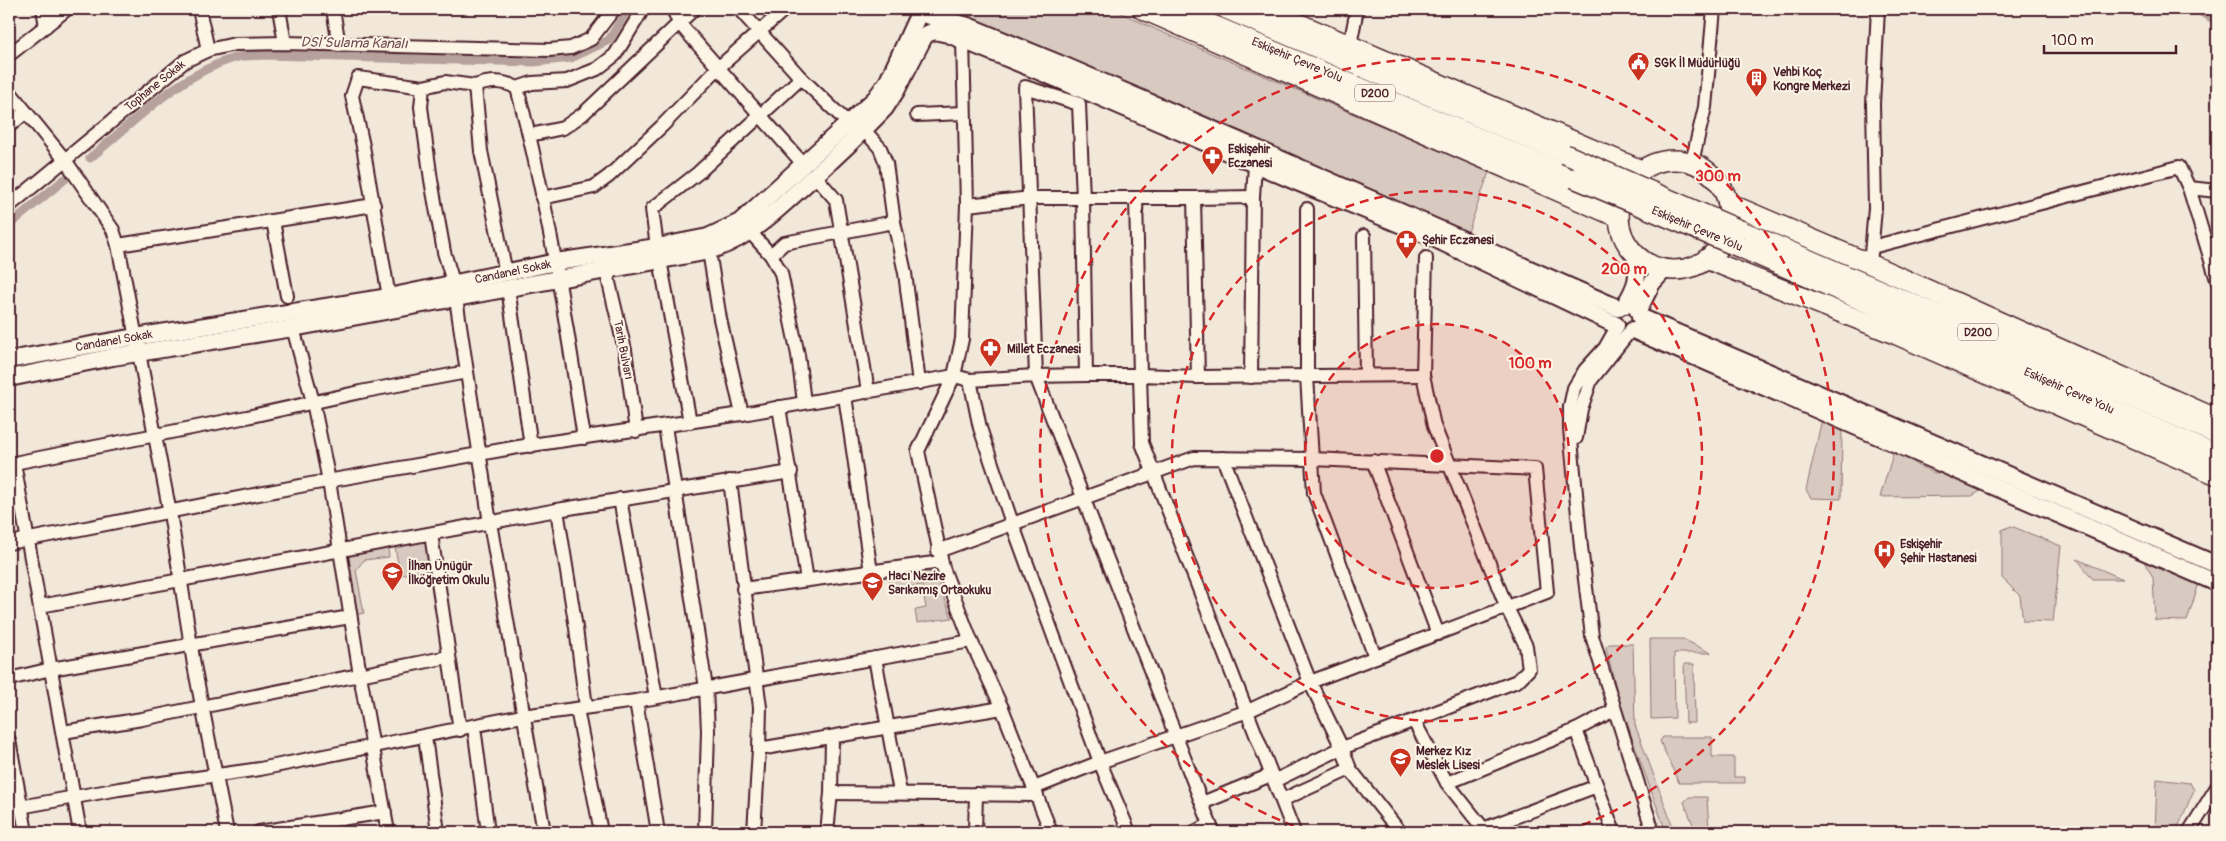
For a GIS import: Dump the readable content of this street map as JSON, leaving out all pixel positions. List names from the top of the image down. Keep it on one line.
{"streets":{"highway":["Eskişehir Çevre Yolu","D200"],"main road":["Candanel Sokak"],"street":["Tophane Sokak","Tarih Bulvarı"]},"water":["DSİ Sulama Kanalı"],"places":{"public building":["SGK İl Müdürlüğü"],"building":["Vehbi Koç Kongre Merkezi"],"pharmacy":["Eskişehir Eczanesi","Şehir Eczanesi","Millet Eczanesi"],"hospital":["Eskişehir Şehir Hastanesi"],"school or university":["İlhan Ünügür İlköğretim Okulu","Hacı Nezire Sarıkamış Ortaokuku","Merkez Kız Meslek Lisesi"]},"scale_bar":"100 m","rings":["300 m","200 m","100 m"]}
